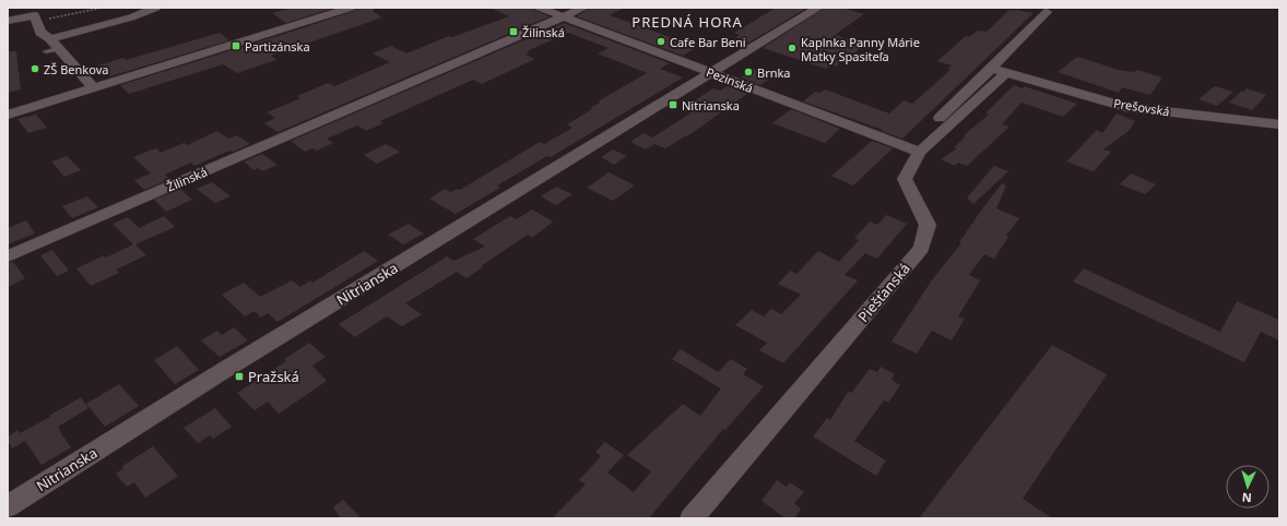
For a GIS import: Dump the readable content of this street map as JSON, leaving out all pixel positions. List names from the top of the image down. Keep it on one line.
{"streets":{"street":["Pezinská","Prešovská","Žilinská","Nitrianska","Piešťanská"]},"crossings":[["Pezinská","Žilinská"],["Pezinská","Nitrianska"],["Pezinská","Piešťanská"],["Prešovská","Piešťanská"]],"districts":["PREDNÁ HORA"],"places":{"transit":["Žilinská","Partizánska","Nitrianska","Pražská"],"other":["Cafe Bar Beni","Kaplnka Panny Márie Matky Spasiteľa","ZŠ Benkova","Brnka"]},"north":"bottom"}
